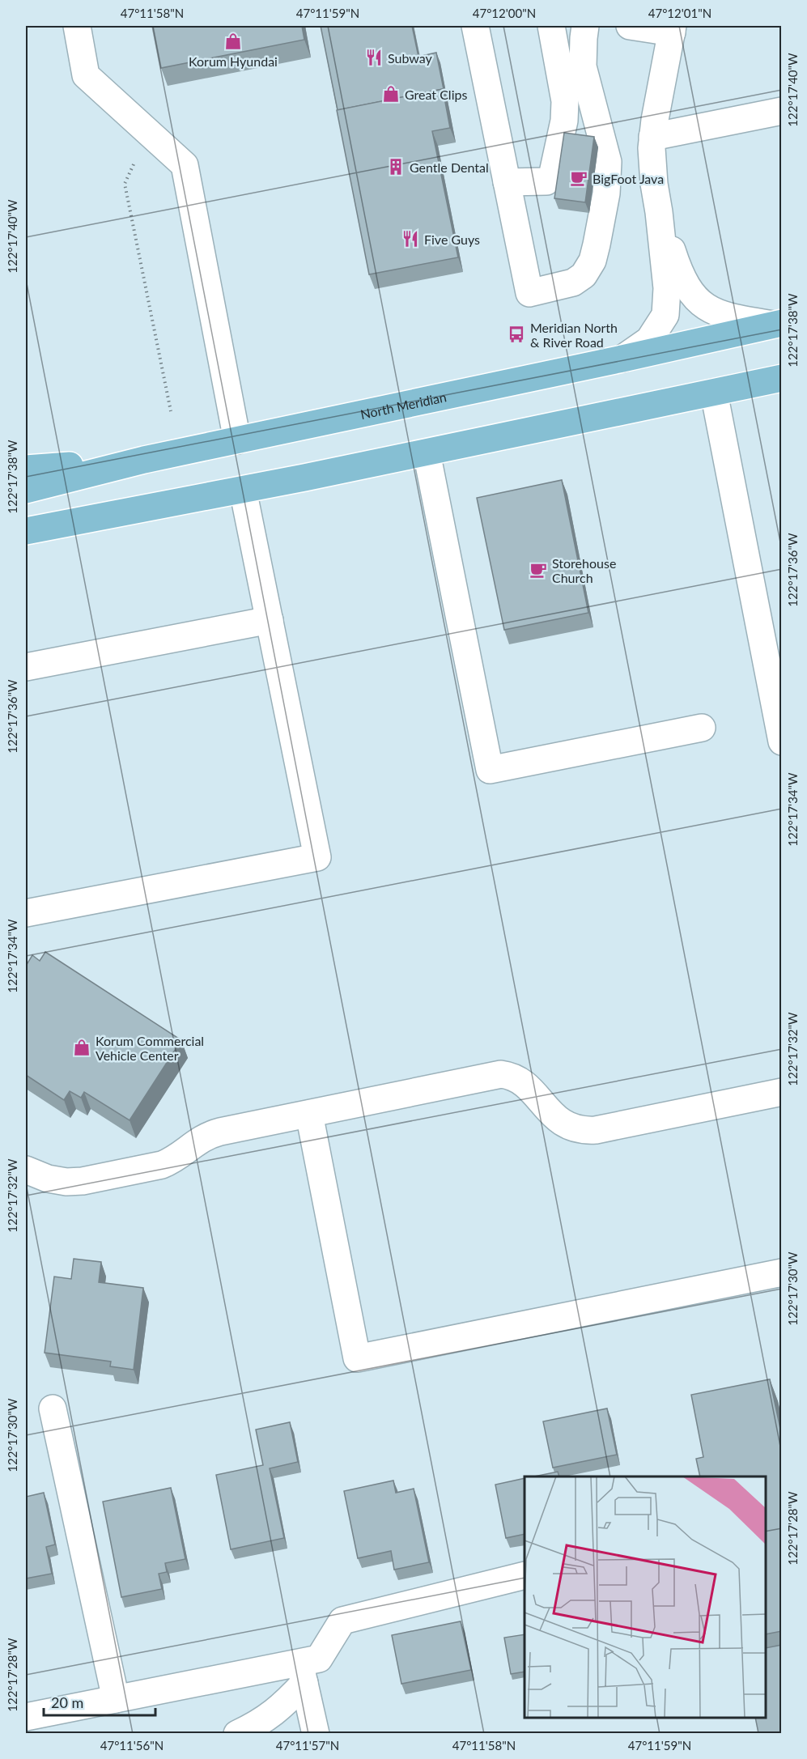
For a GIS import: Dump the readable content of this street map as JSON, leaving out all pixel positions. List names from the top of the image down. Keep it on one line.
{"streets":{"main road":["North Meridian"]},"places":{"shop":["Korum Hyundai","Great Clips","Korum Commercial Vehicle Center"],"restaurant":["Subway","Five Guys"],"building":["Gentle Dental"],"cafe":["BigFoot Java","Storehouse Church"],"bus stop":["Meridian North & River Road"]},"scale_bar":"20 m","coordinates":["47°11'58\"N","47°11'59\"N","47°12'00\"N","47°12'01\"N","122°17'40\"W","122°17'38\"W","122°17'36\"W","122°17'34\"W","122°17'32\"W","122°17'30\"W","122°17'28\"W","47°11'56\"N","47°11'57\"N"]}
